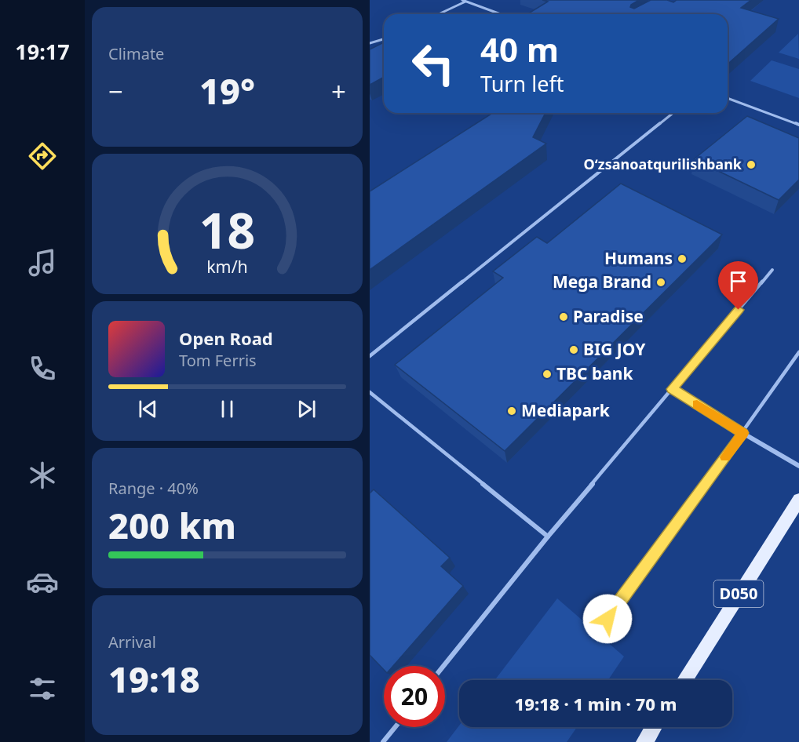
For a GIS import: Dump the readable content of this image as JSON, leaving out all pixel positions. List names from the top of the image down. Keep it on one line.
{"streets":{"main road":["D050"]},"places":["Oʻzsanoatqurilishbank","Humans","Mega Brand","Paradise","BIG JOY","TBC bank","Mediapark"],"page":{"tabs":"19:17","tile":["Climate",["Range · 40%","200 km"],["Arrival","19:18"]],"turn":["40 m","Turn left"],"heat":["−","19°","+"],"song":["Open Road","Tom Ferris"],"limit":"20","trip":"19:18 · 1 min · 70 m","gauge":["18","km/h"]}}
